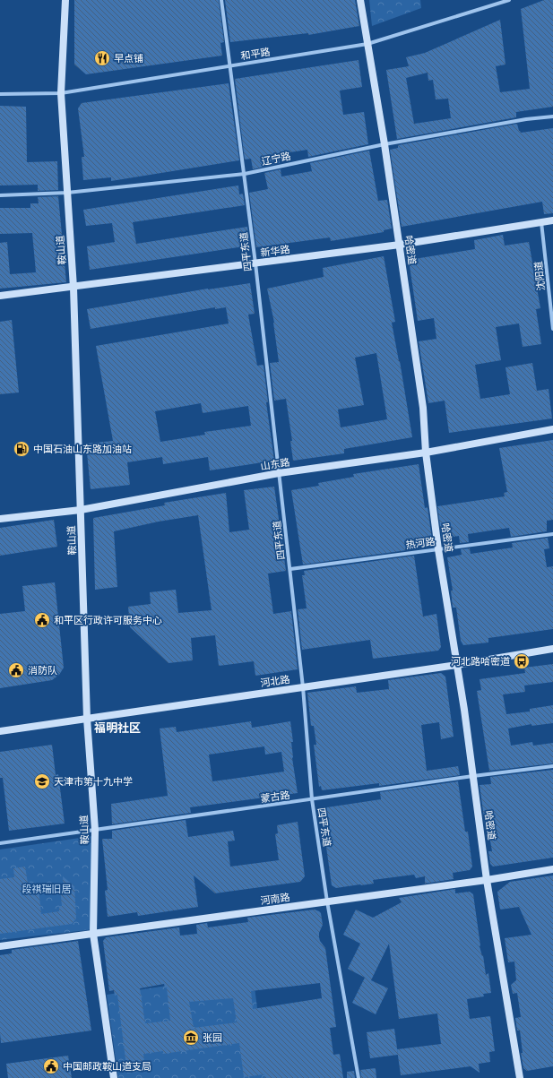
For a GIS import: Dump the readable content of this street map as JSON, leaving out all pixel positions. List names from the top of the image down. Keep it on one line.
{"streets":{"street":["和平路","辽宁路","鞍山道","哈密道","新华路","四平东道","沈阳道","山东路","热河路","河北路","蒙古路","河南路"]},"crossings":[["和平路","鞍山道"],["和平路","哈密道"],["和平路","四平东道"],["辽宁路","鞍山道"],["辽宁路","哈密道"],["辽宁路","四平东道"],["鞍山道","新华路"],["鞍山道","山东路"],["鞍山道","河北路"],["鞍山道","蒙古路"],["鞍山道","河南路"],["哈密道","新华路"],["哈密道","山东路"],["哈密道","热河路"],["哈密道","河北路"],["哈密道","蒙古路"],["哈密道","河南路"],["新华路","四平东道"],["新华路","沈阳道"],["四平东道","山东路"],["四平东道","热河路"],["四平东道","河北路"],["四平东道","蒙古路"],["四平东道","河南路"]],"districts":["福明社区"],"parks":["段祺瑞旧居"],"places":{"restaurant":["早点铺"],"fuel station":["中国石油山东路加油站"],"public building":["和平区行政许可服务中心","消防队","中国邮政鞍山道支局"],"bus stop":["河北路哈密道"],"school or university":["天津市第十九中学"],"museum":["张园"]}}
